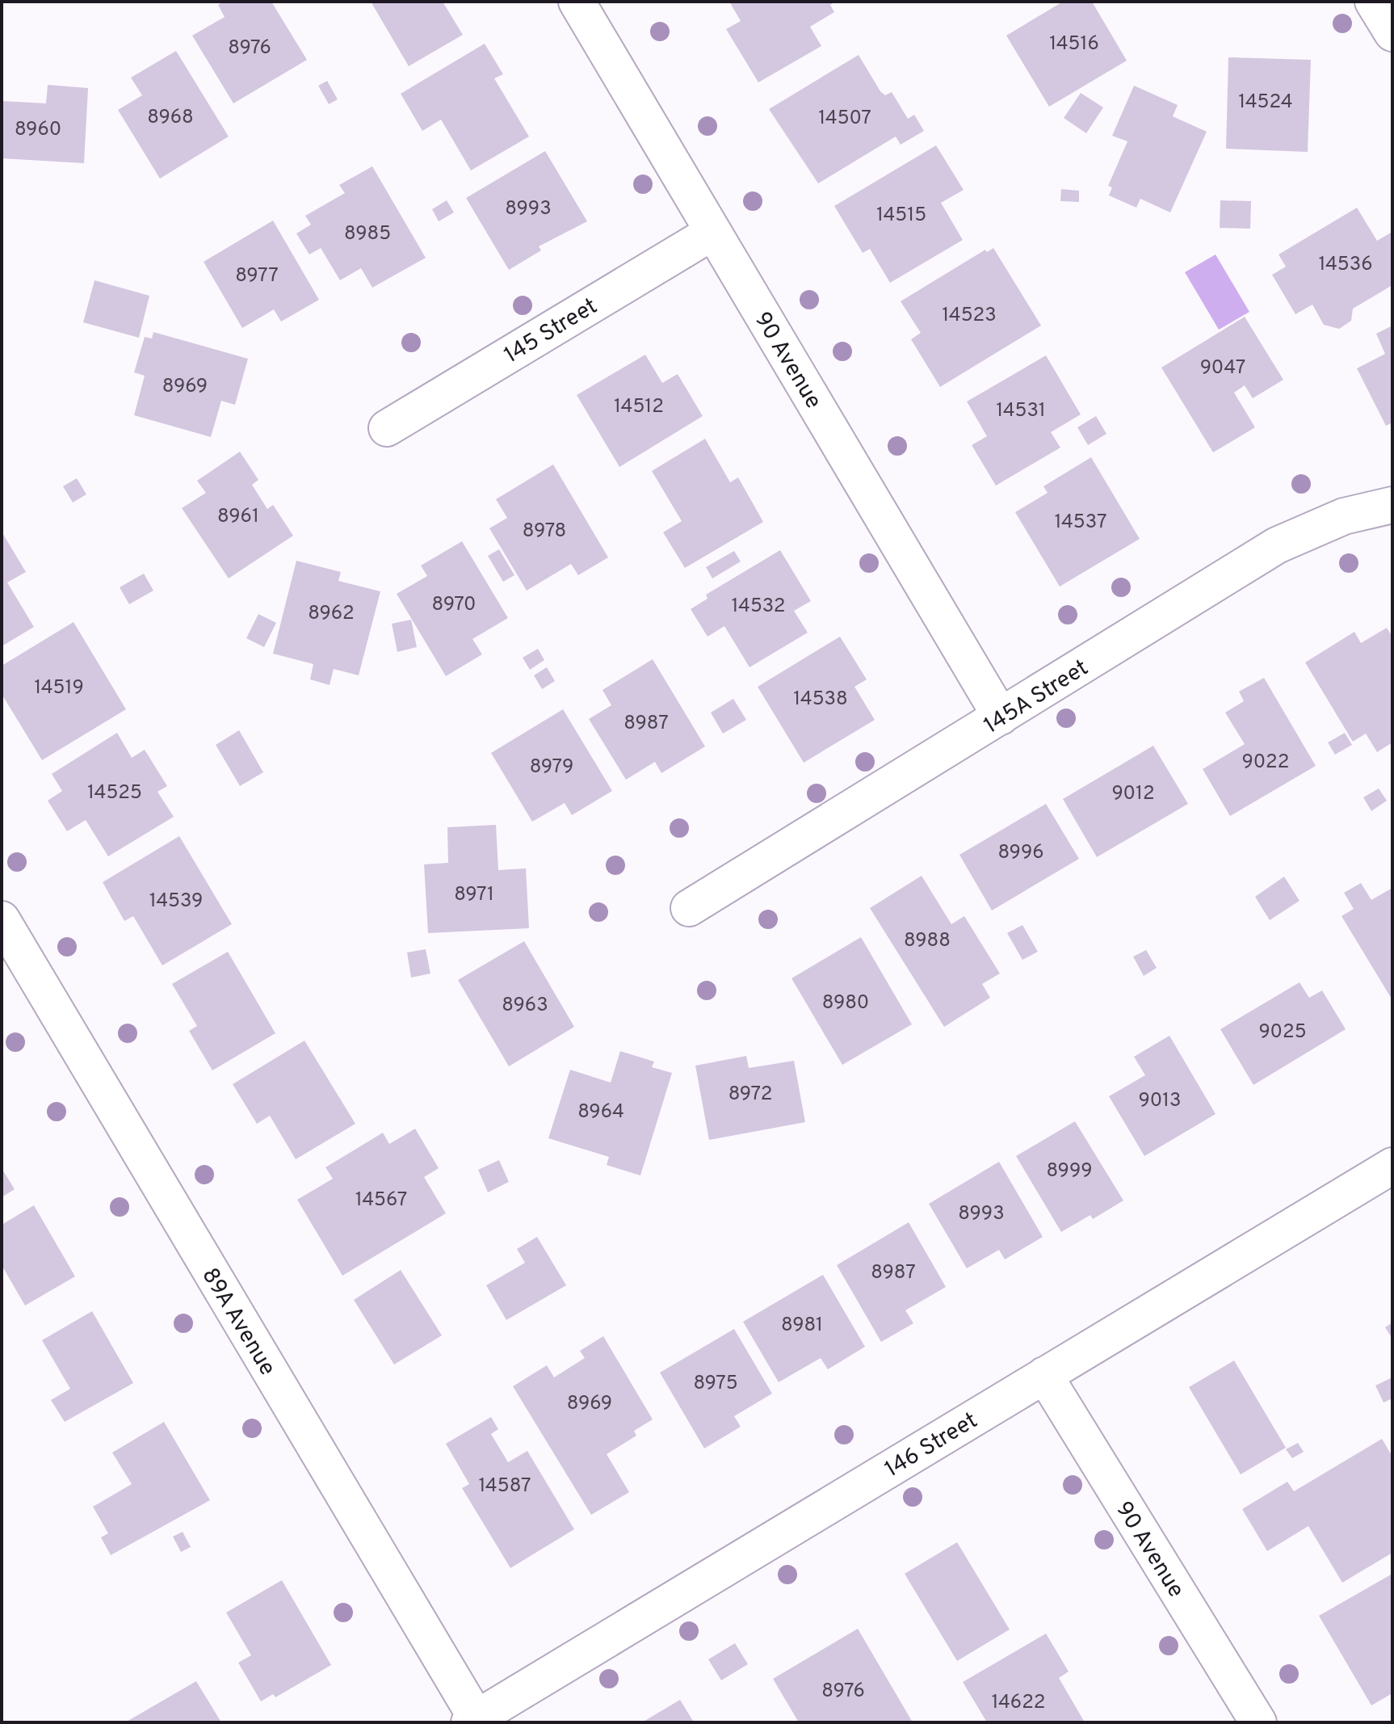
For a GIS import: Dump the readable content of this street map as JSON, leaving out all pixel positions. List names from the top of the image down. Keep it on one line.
{"streets":{"street":["145 Street","90 Avenue","145A Street","89A Avenue","146 Street"]},"crossings":[["145 Street","90 Avenue"],["90 Avenue","145A Street"],["90 Avenue","146 Street"],["89A Avenue","146 Street"]],"house_numbers":["14516","8976","14524","8968","14507","8960","8993","14515","8985","14536","8977","14523","9047","8969","14512","14531","8961","14537","8978","8970","14532","8962","14519","14538","8987","9022","8979","14525","9012","8996","8971","14539","8988","8980","8963","9025","8972","9013","8964","8999","14567","8993","8987","8981","8975","8969","14587","8976","14622"]}
